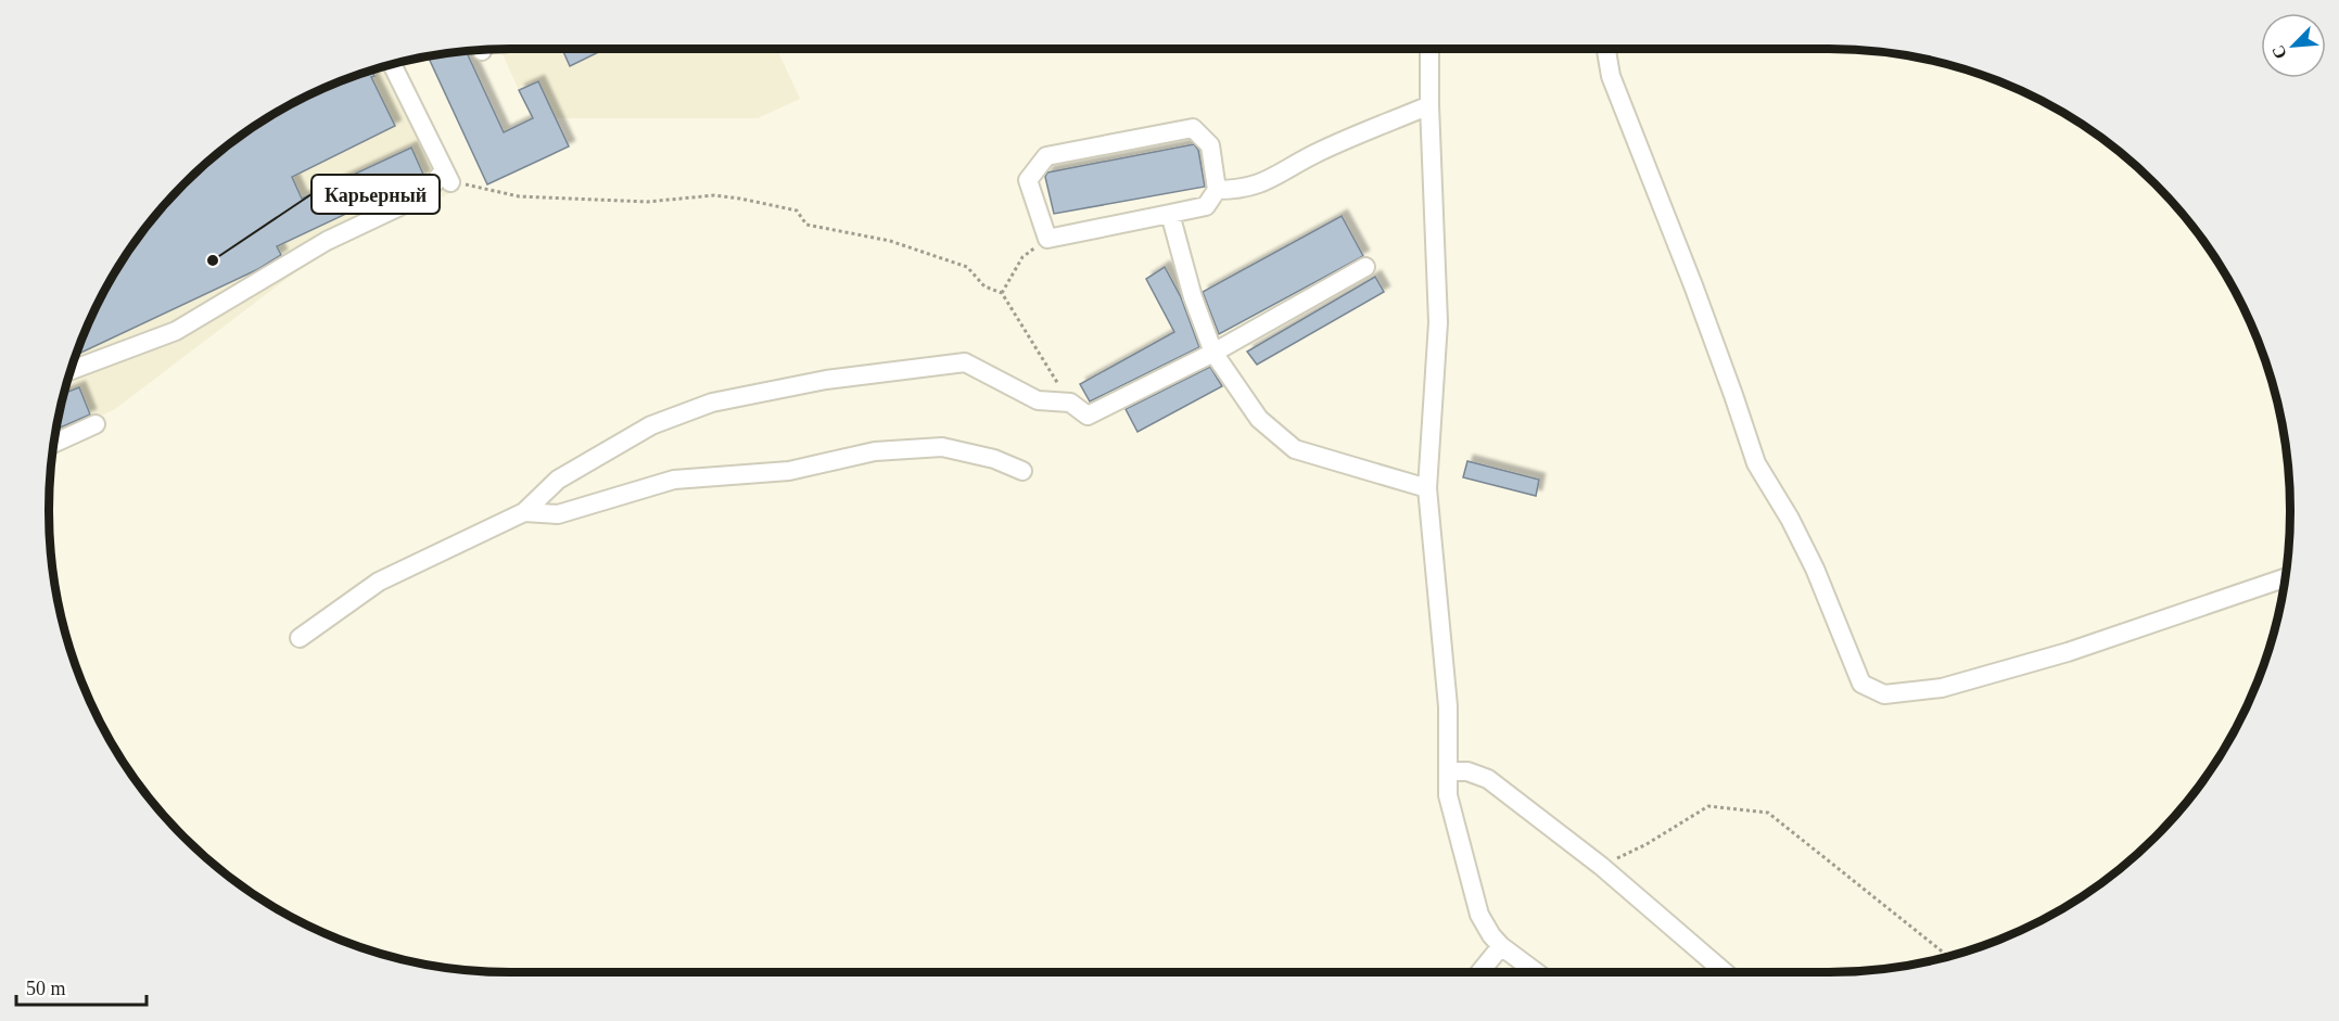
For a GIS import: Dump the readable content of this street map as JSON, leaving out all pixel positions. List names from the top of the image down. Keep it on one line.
{"places":["Карьерный"],"scale_bar":"50 m","north":"bottom left"}
